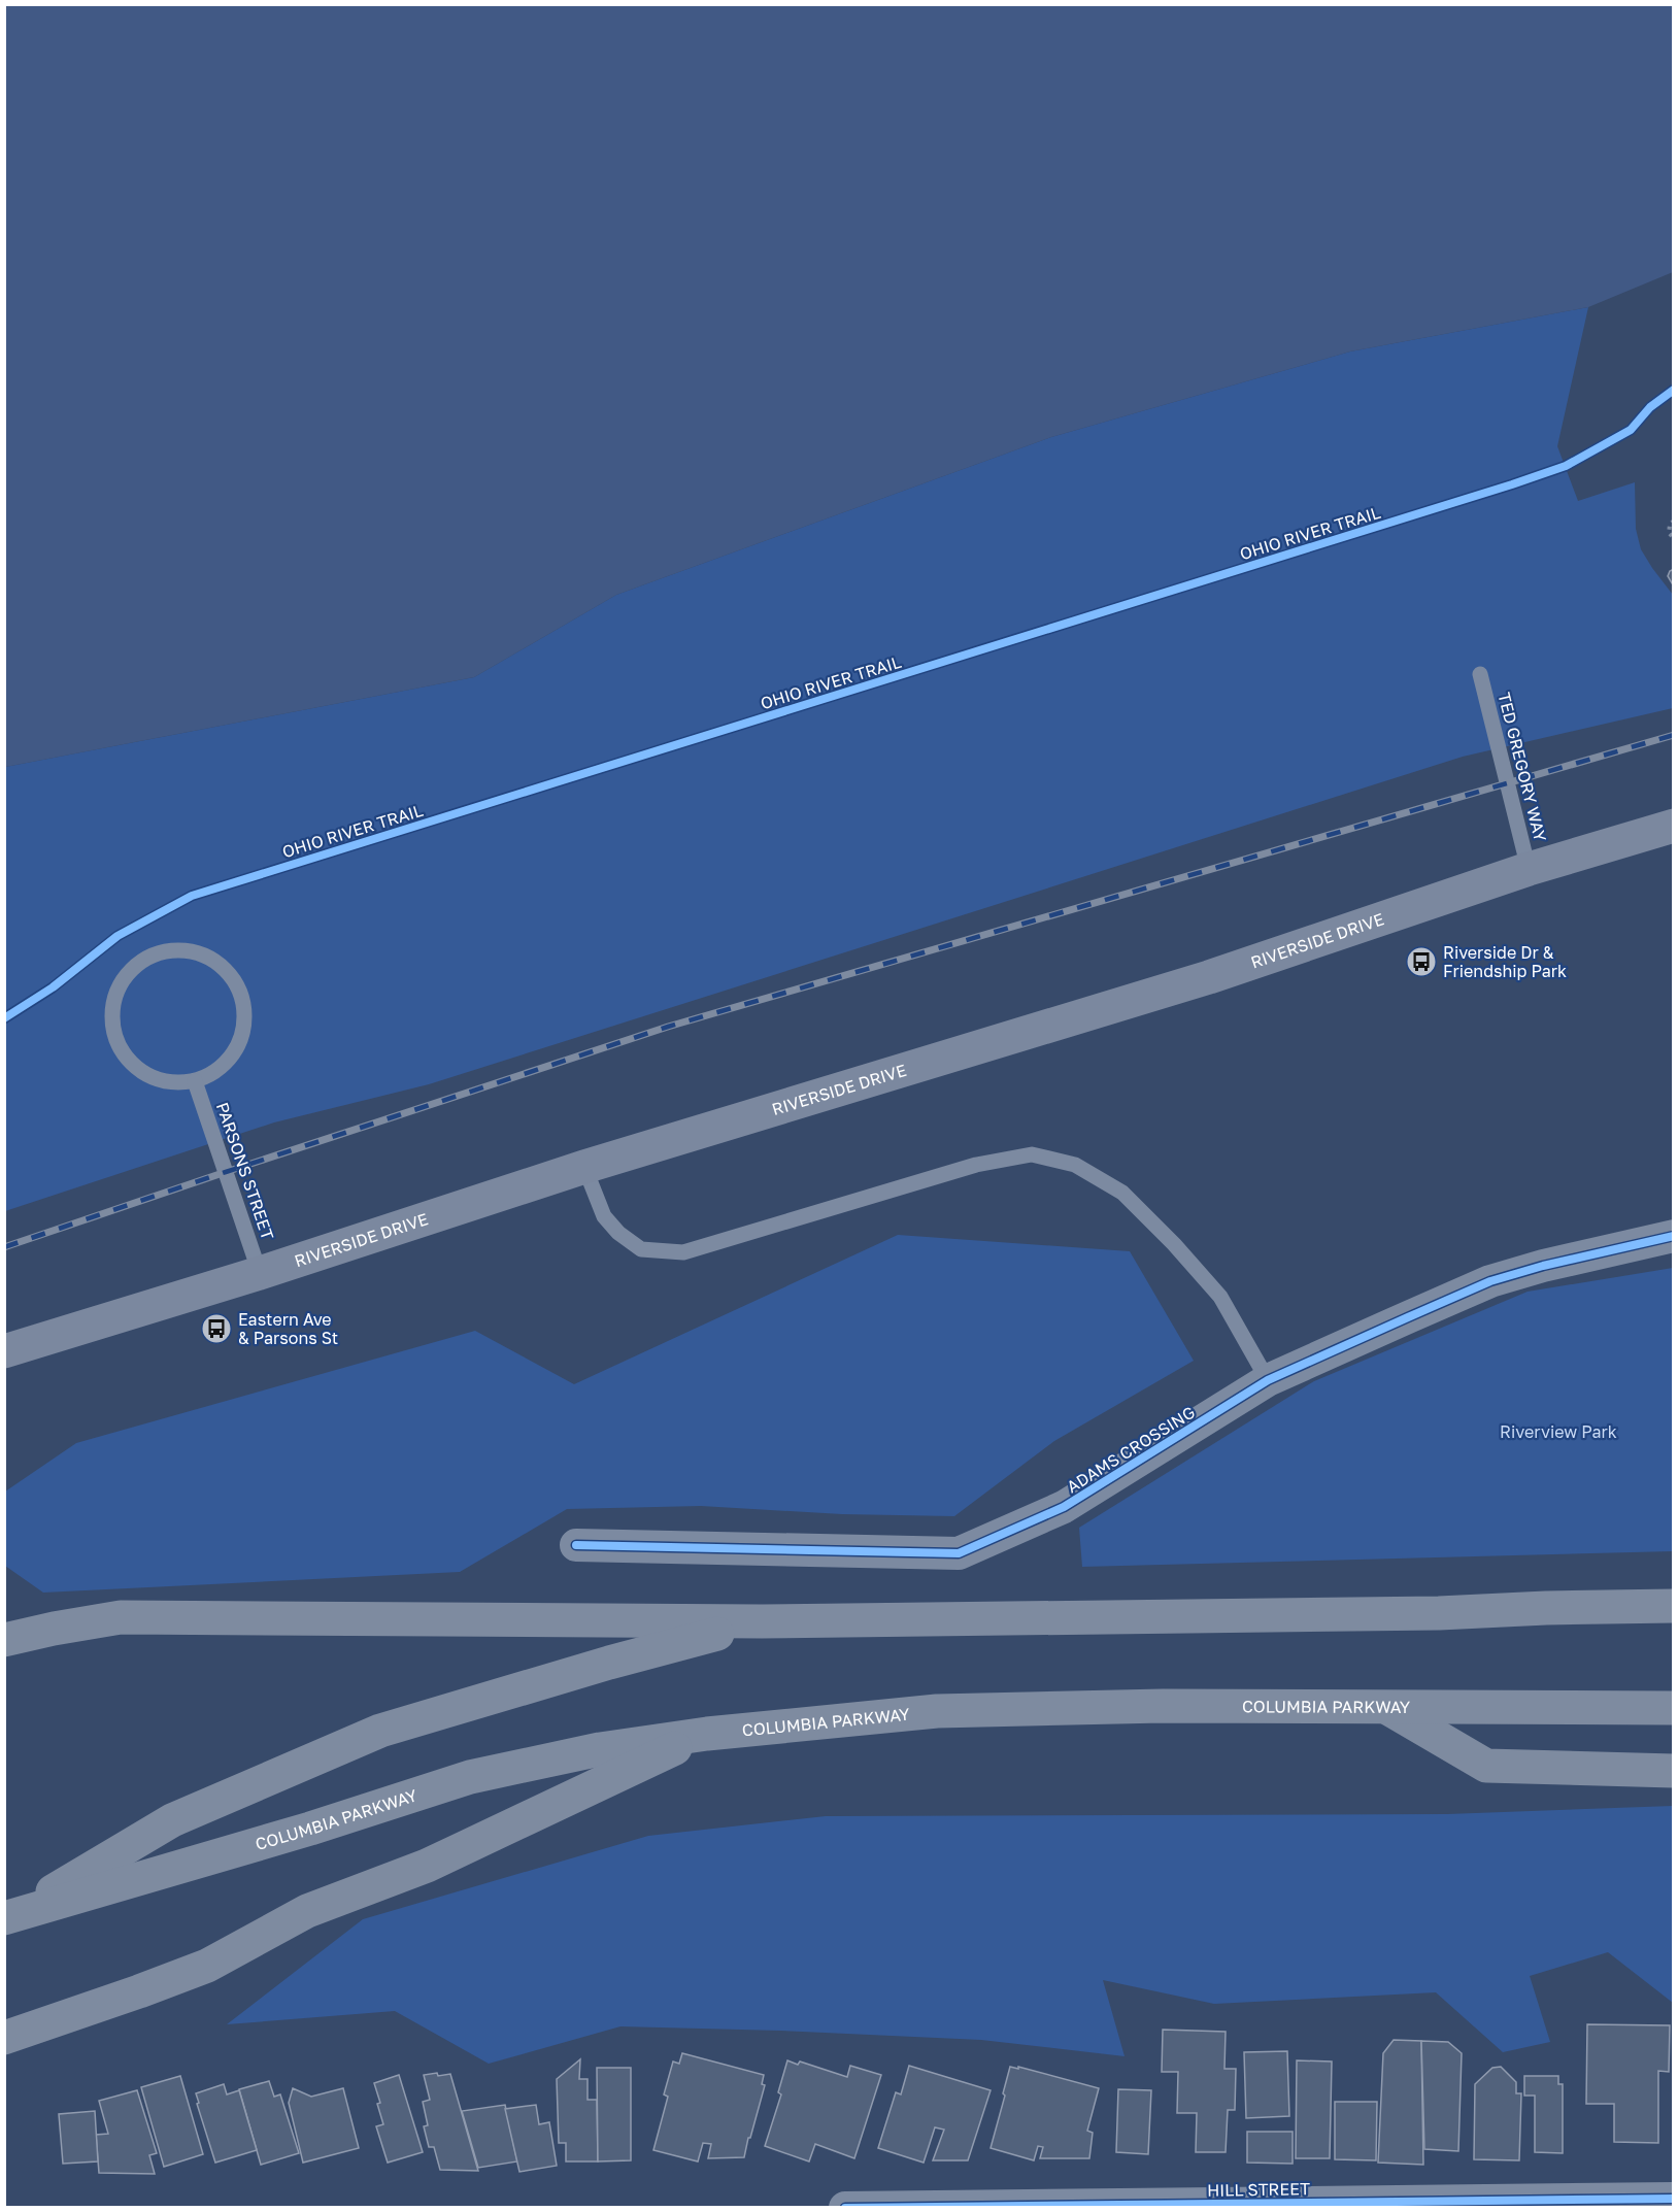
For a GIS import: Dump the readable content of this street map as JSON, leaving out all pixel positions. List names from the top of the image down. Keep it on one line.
{"streets":{"highway":["COLUMBIA PARKWAY"],"main road":["RIVERSIDE DRIVE"],"street":["ADAMS CROSSING","HILL STREET"],"lane":["TED GREGORY WAY","PARSONS STREET"],"cycle path":["OHIO RIVER TRAIL"]},"crossings":[["TED GREGORY WAY","RIVERSIDE DRIVE"],["RIVERSIDE DRIVE","PARSONS STREET"]],"parks":["Riverview Park"],"places":{"bus stop":["Riverside Dr & Friendship Park","Eastern Ave & Parsons St"]}}
